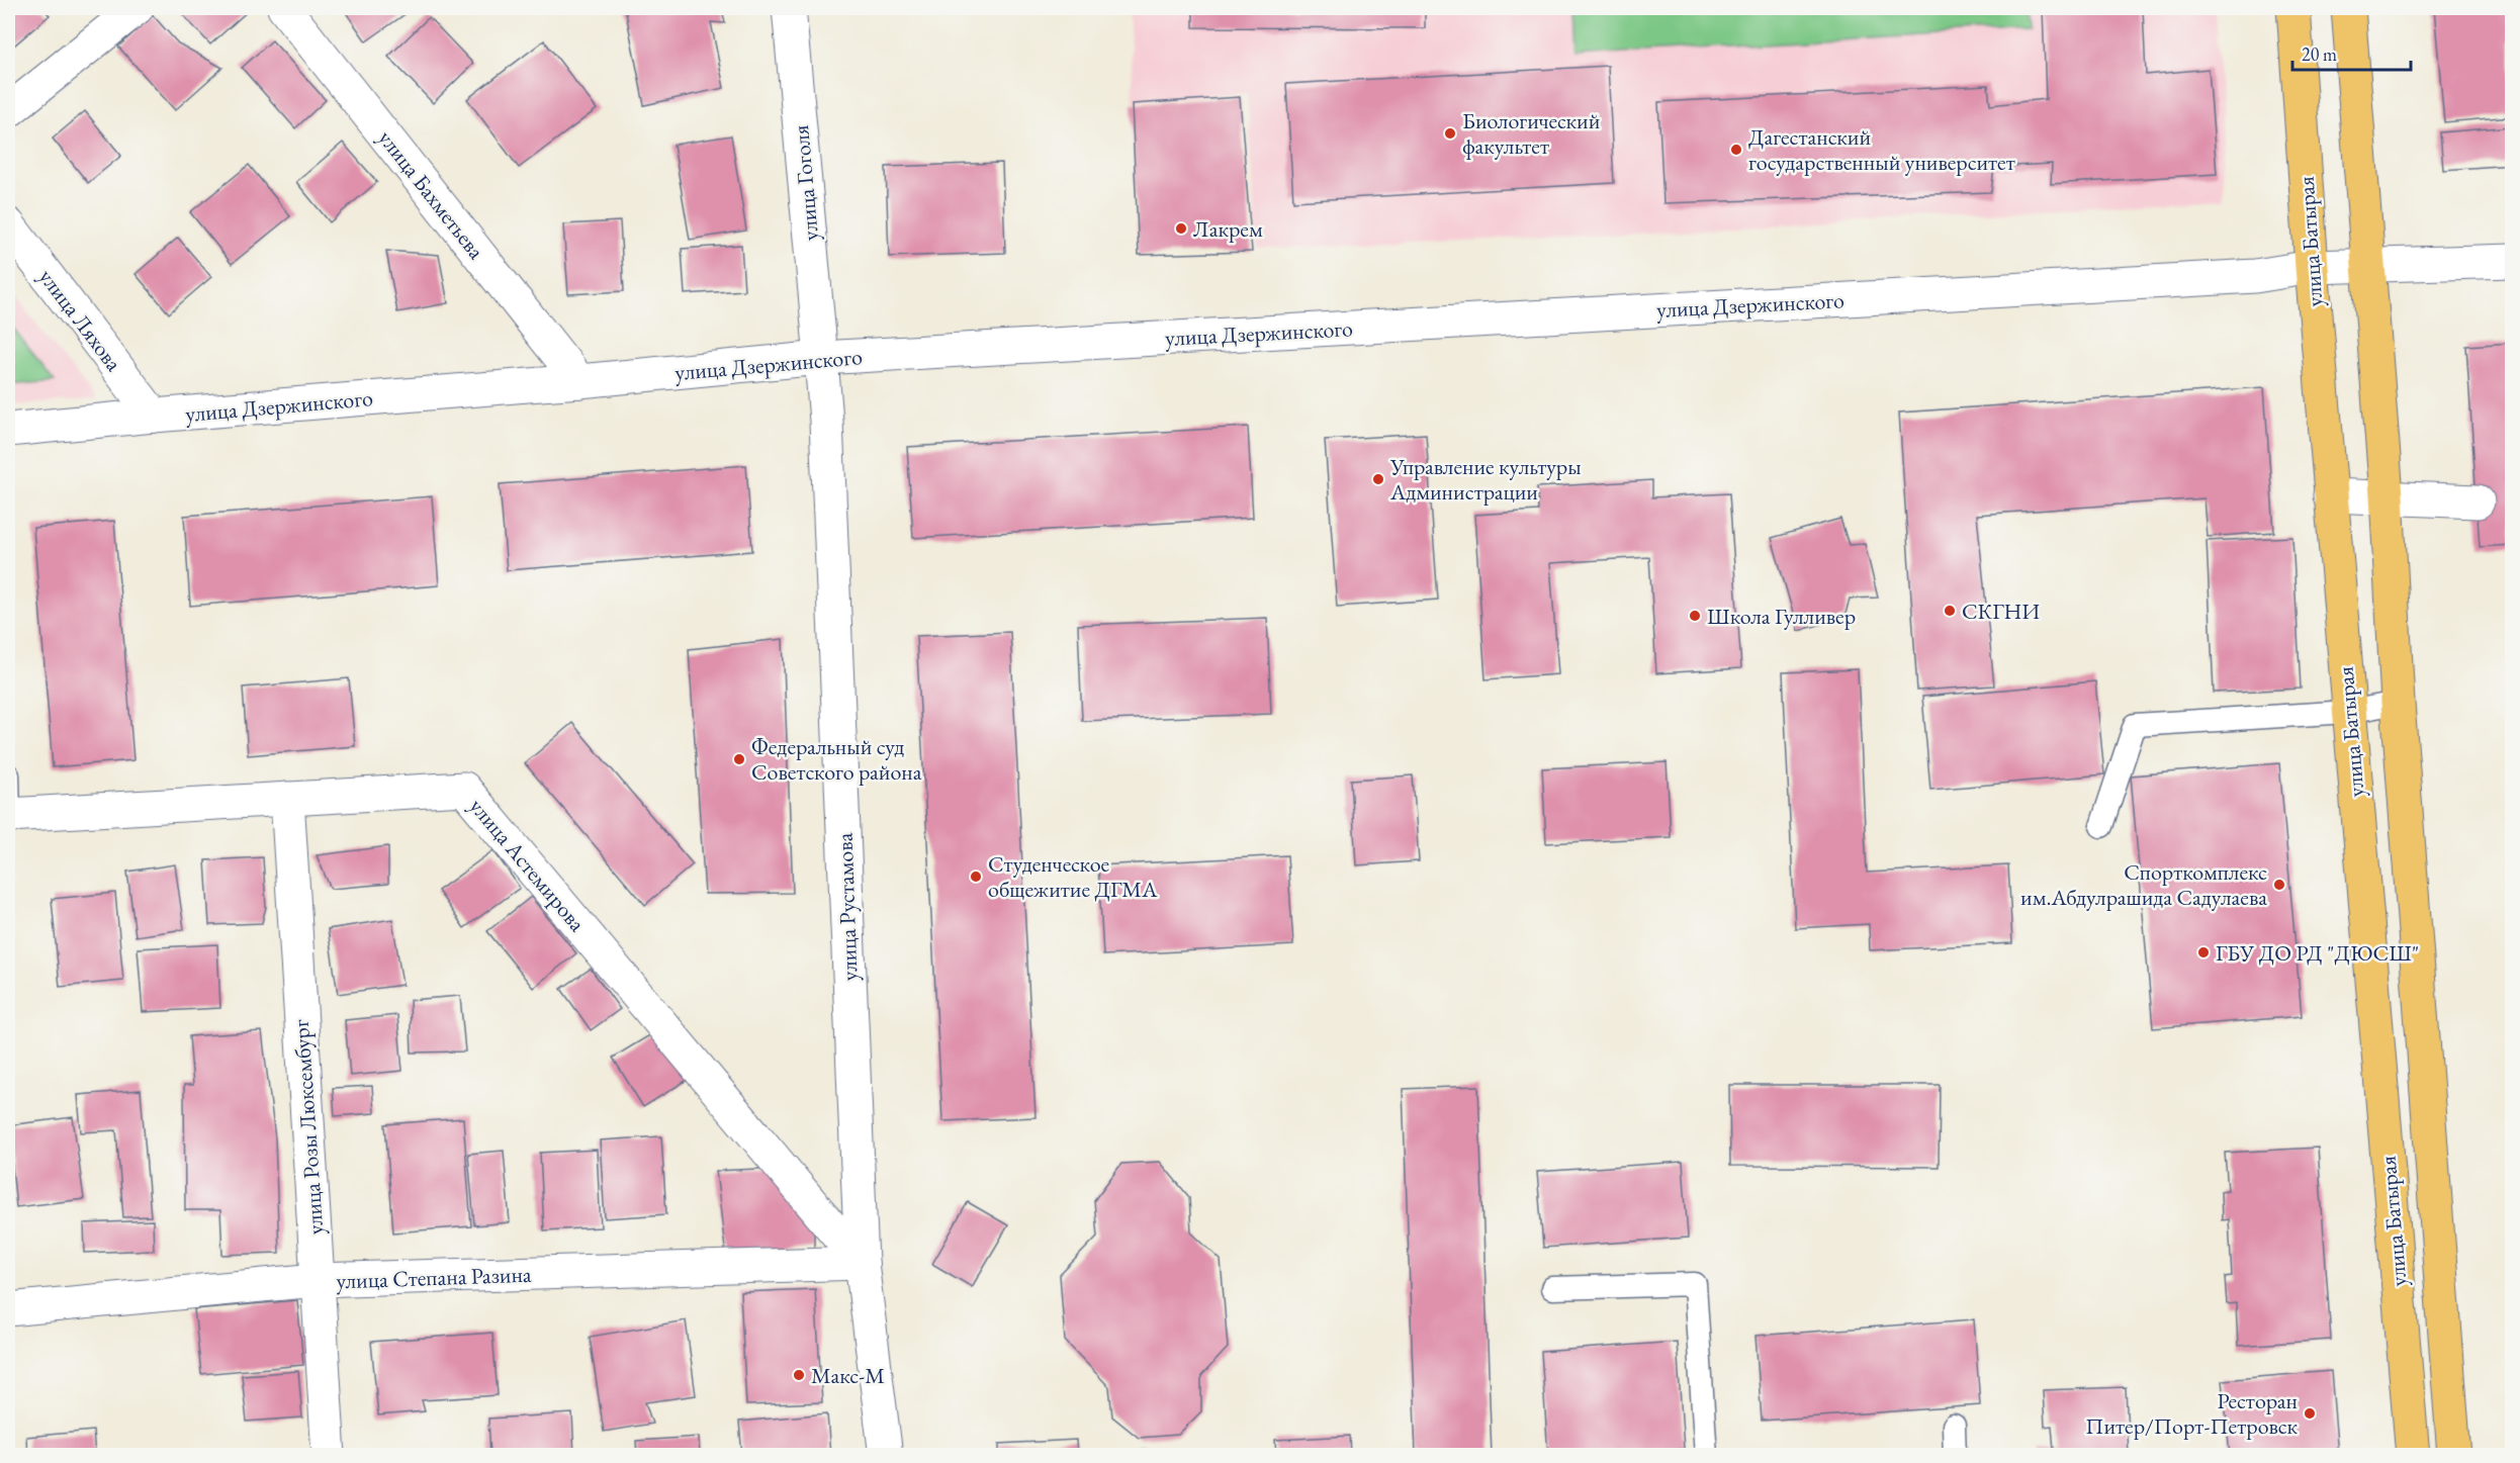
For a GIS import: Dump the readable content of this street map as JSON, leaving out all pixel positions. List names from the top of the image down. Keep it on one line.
{"streets":{"main road":["улица Батырая"],"street":["улица Гоголя","улица Бахметьева","улица Дзержинского","улица Ляхова","улица Астемирова","улица Рустамова","улица Розы Люксембург","улица Степана Разина"]},"crossings":[["улица Гоголя","улица Дзержинского"],["улица Гоголя","улица Рустамова"],["улица Бахметьева","улица Дзержинского"],["улица Батырая","улица Дзержинского"],["улица Дзержинского","улица Ляхова"],["улица Дзержинского","улица Рустамова"],["улица Астемирова","улица Рустамова"],["улица Астемирова","улица Розы Люксембург"],["улица Астемирова","улица Степана Разина"],["улица Рустамова","улица Степана Разина"],["улица Розы Люксембург","улица Степана Разина"]],"places":["Биологический факультет","Дагестанский государственный университет","Лакрем","Управление культуры Администрации","СКГНИ","Школа Гулливер","Федеральный суд Советского района","Студенческое общежитие ДГМА","Спорткомплекс им.Абдулрашида Садулаева","ГБУ ДО РД \"ДЮСШ\"","Макс-М","Ресторан Питер/Порт-Петровск"],"scale_bar":"20 m"}
